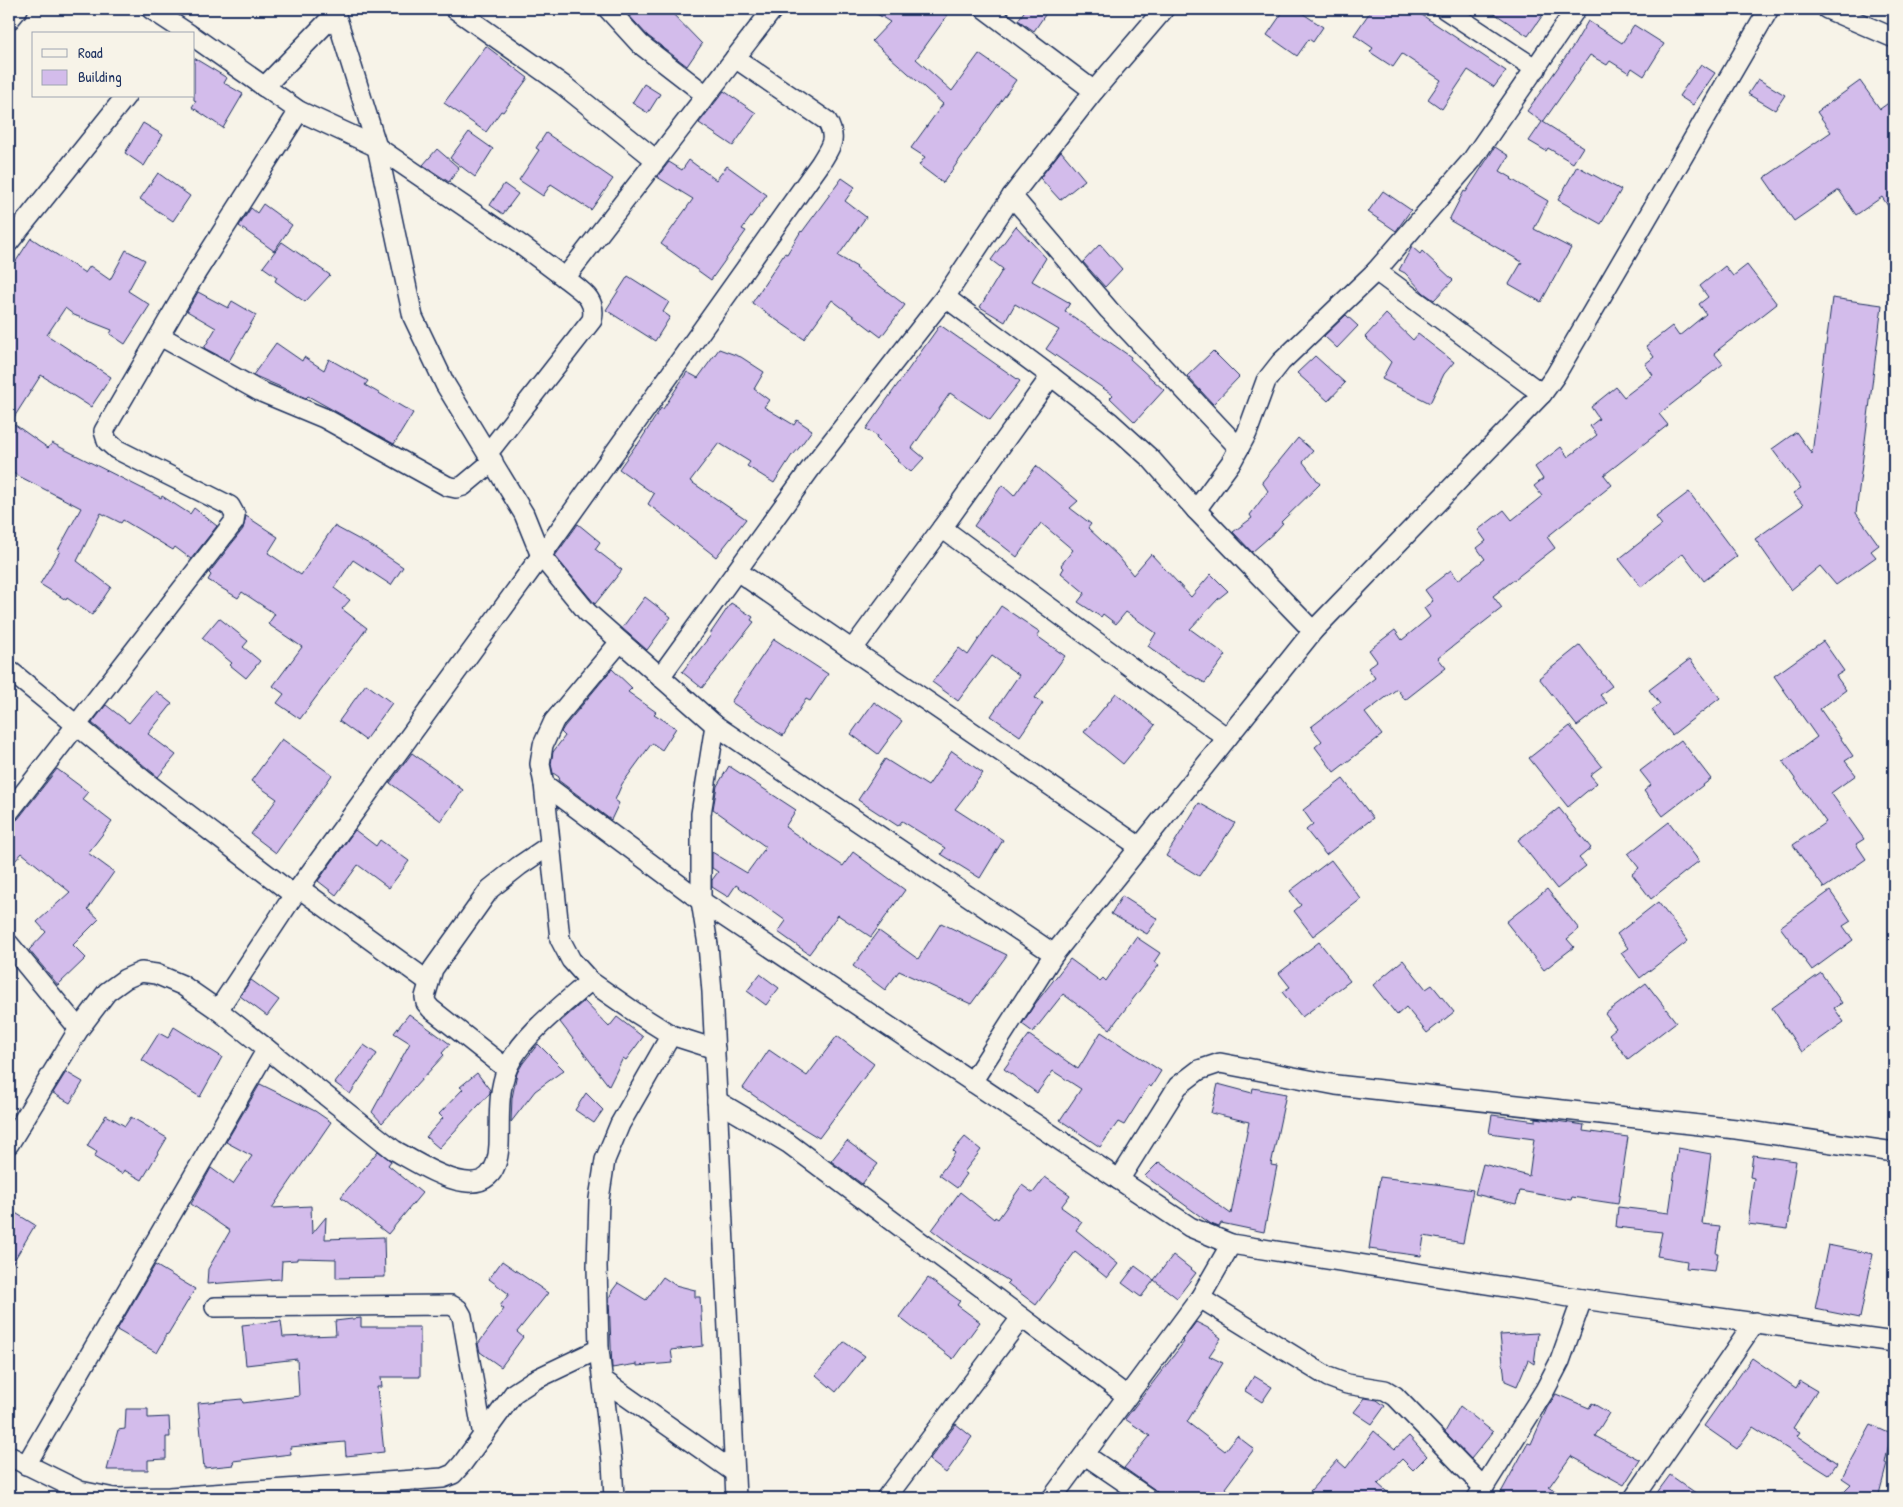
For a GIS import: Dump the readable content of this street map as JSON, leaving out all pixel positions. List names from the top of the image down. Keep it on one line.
{"legend":["Road","Building"]}
